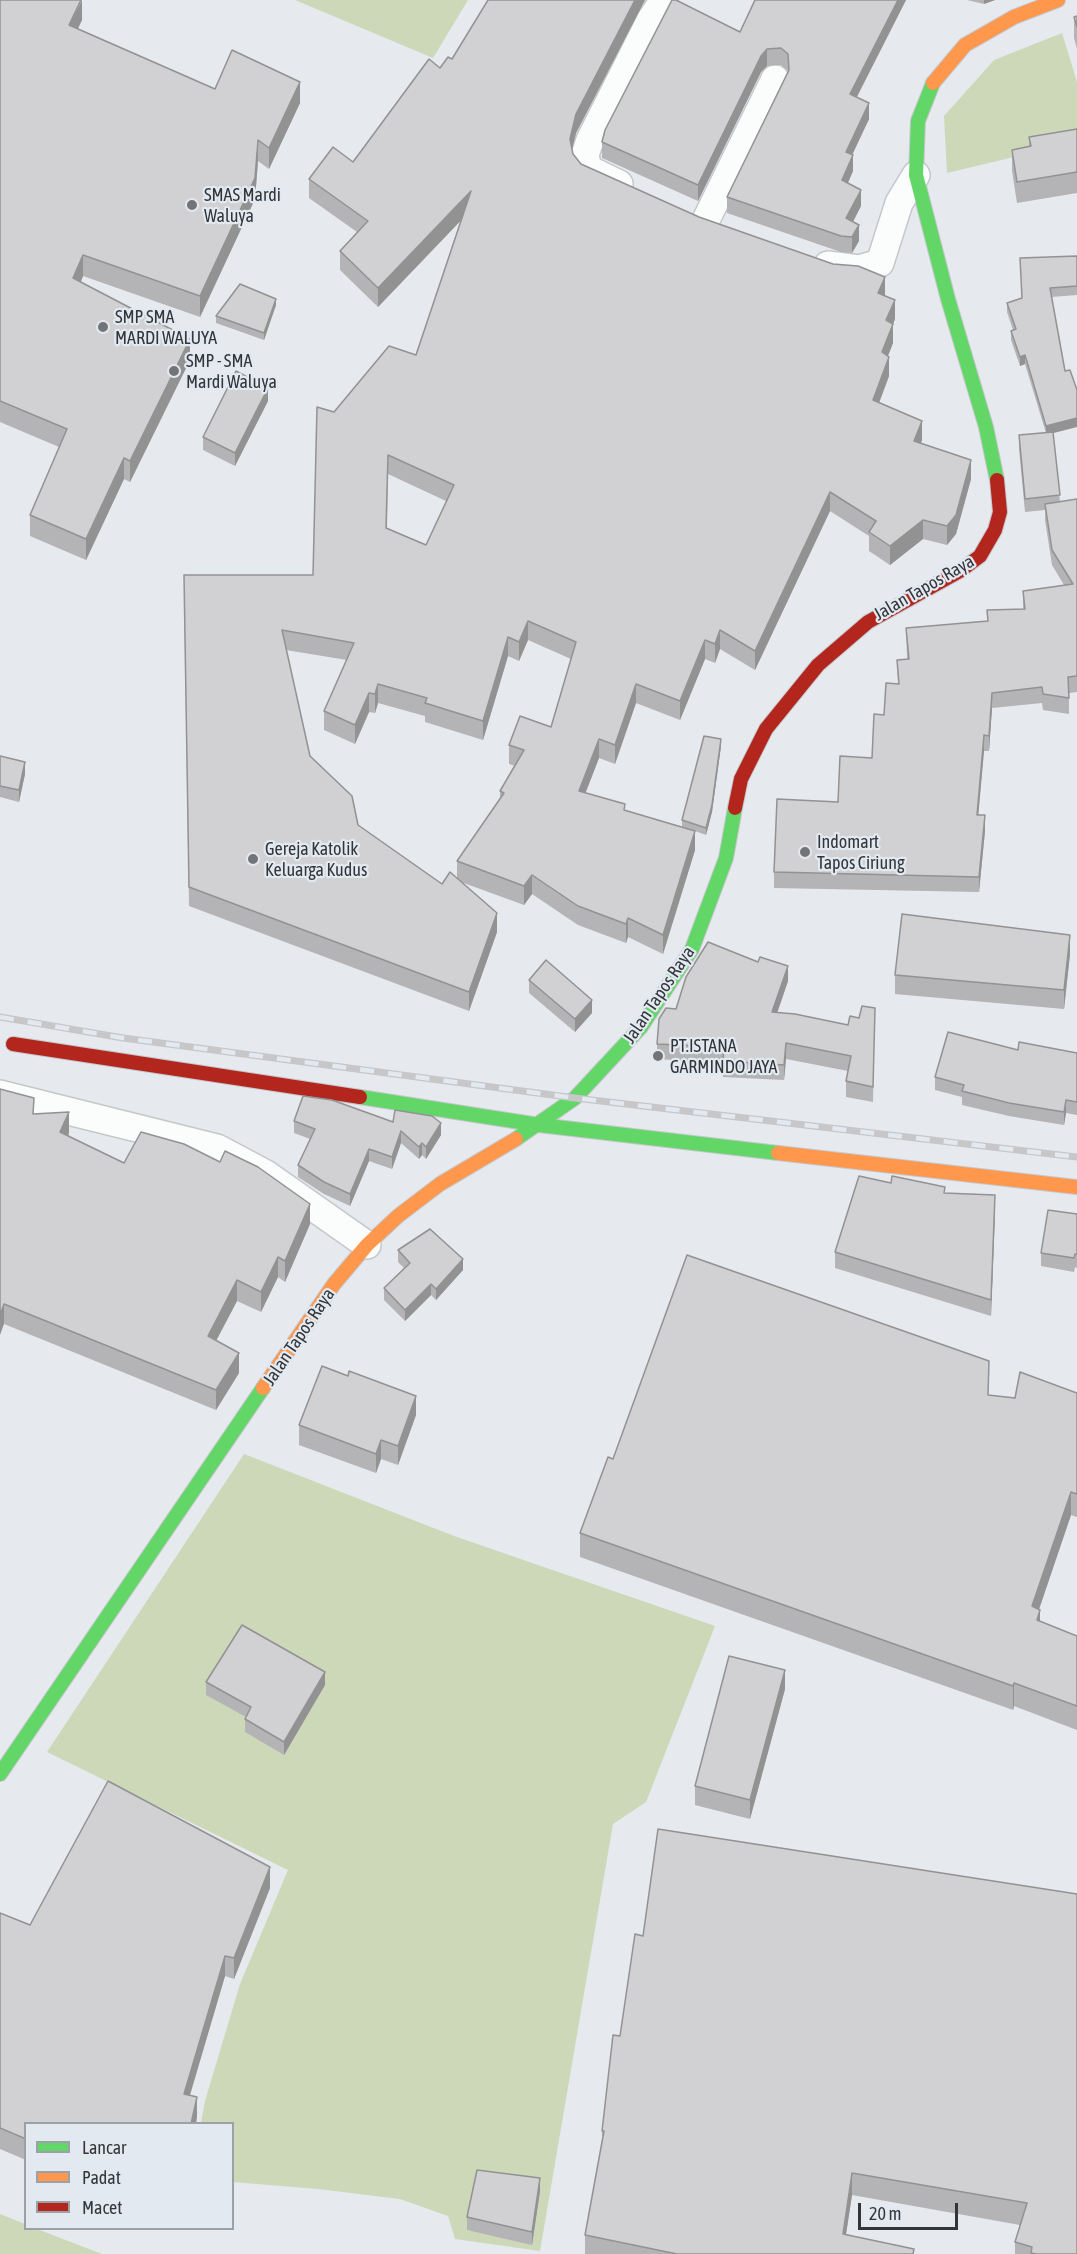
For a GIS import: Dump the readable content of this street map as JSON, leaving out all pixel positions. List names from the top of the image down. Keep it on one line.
{"streets":{"main road":["Jalan Tapos Raya"]},"places":["SMAS Mardi Waluya","SMP SMA MARDI WALUYA","SMP - SMA Mardi Waluya","Indomart Tapos Ciriung","Gereja Katolik Keluarga Kudus","PT.ISTANA GARMINDO JAYA"],"legend":["Lancar","Padat","Macet"],"scale_bar":"20 m"}
